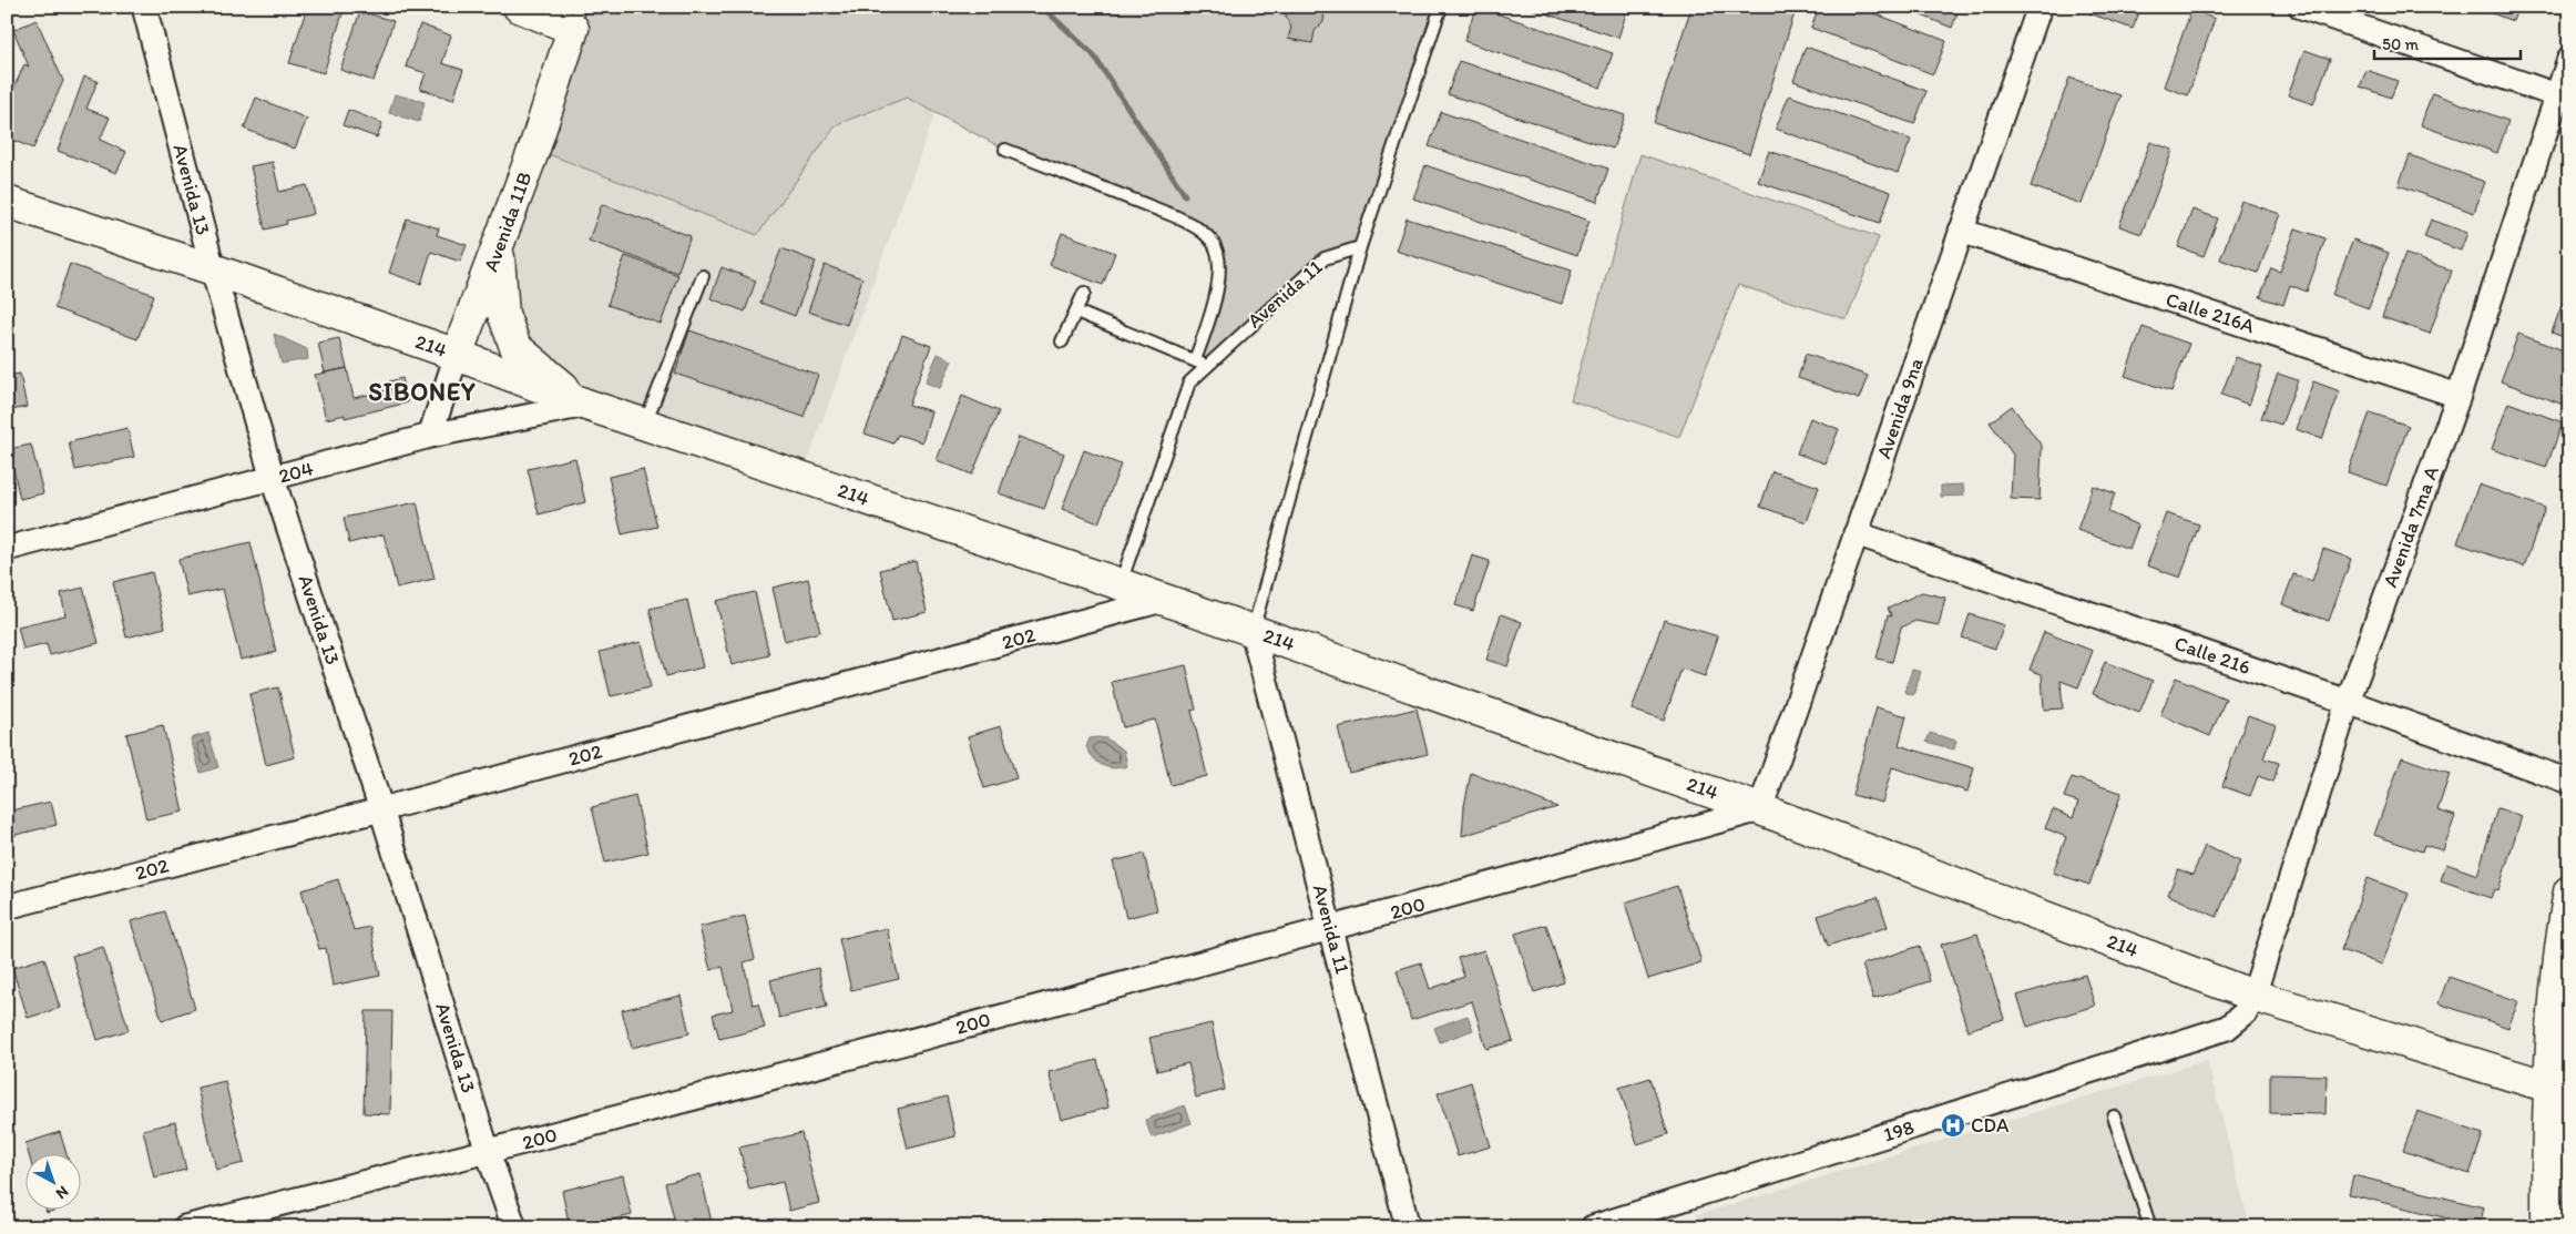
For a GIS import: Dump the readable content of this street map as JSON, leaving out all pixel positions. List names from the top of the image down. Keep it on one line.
{"streets":{"street":["Avenida 13","Avenida 11B","Avenida 11","Calle 216A","214","Avenida 9na","204","Avenida 7ma A","202","Calle 216","200","198"]},"crossings":[["Avenida 13","214"],["Avenida 13","204"],["Avenida 13","202"],["Avenida 13","200"],["Avenida 11B","214"],["Avenida 11B","204"],["Avenida 11","214"],["Avenida 11","200"],["Calle 216A","Avenida 9na"],["Calle 216A","Avenida 7ma A"],["214","Avenida 9na"],["214","204"],["214","Avenida 7ma A"],["214","202"],["214","200"],["214","198"],["Avenida 9na","Calle 216"],["Avenida 9na","200"],["Avenida 7ma A","Calle 216"],["Avenida 7ma A","198"]],"districts":["SIBONEY"],"places":{"hospital":["CDA"]},"scale_bar":"50 m","north":"bottom right"}
